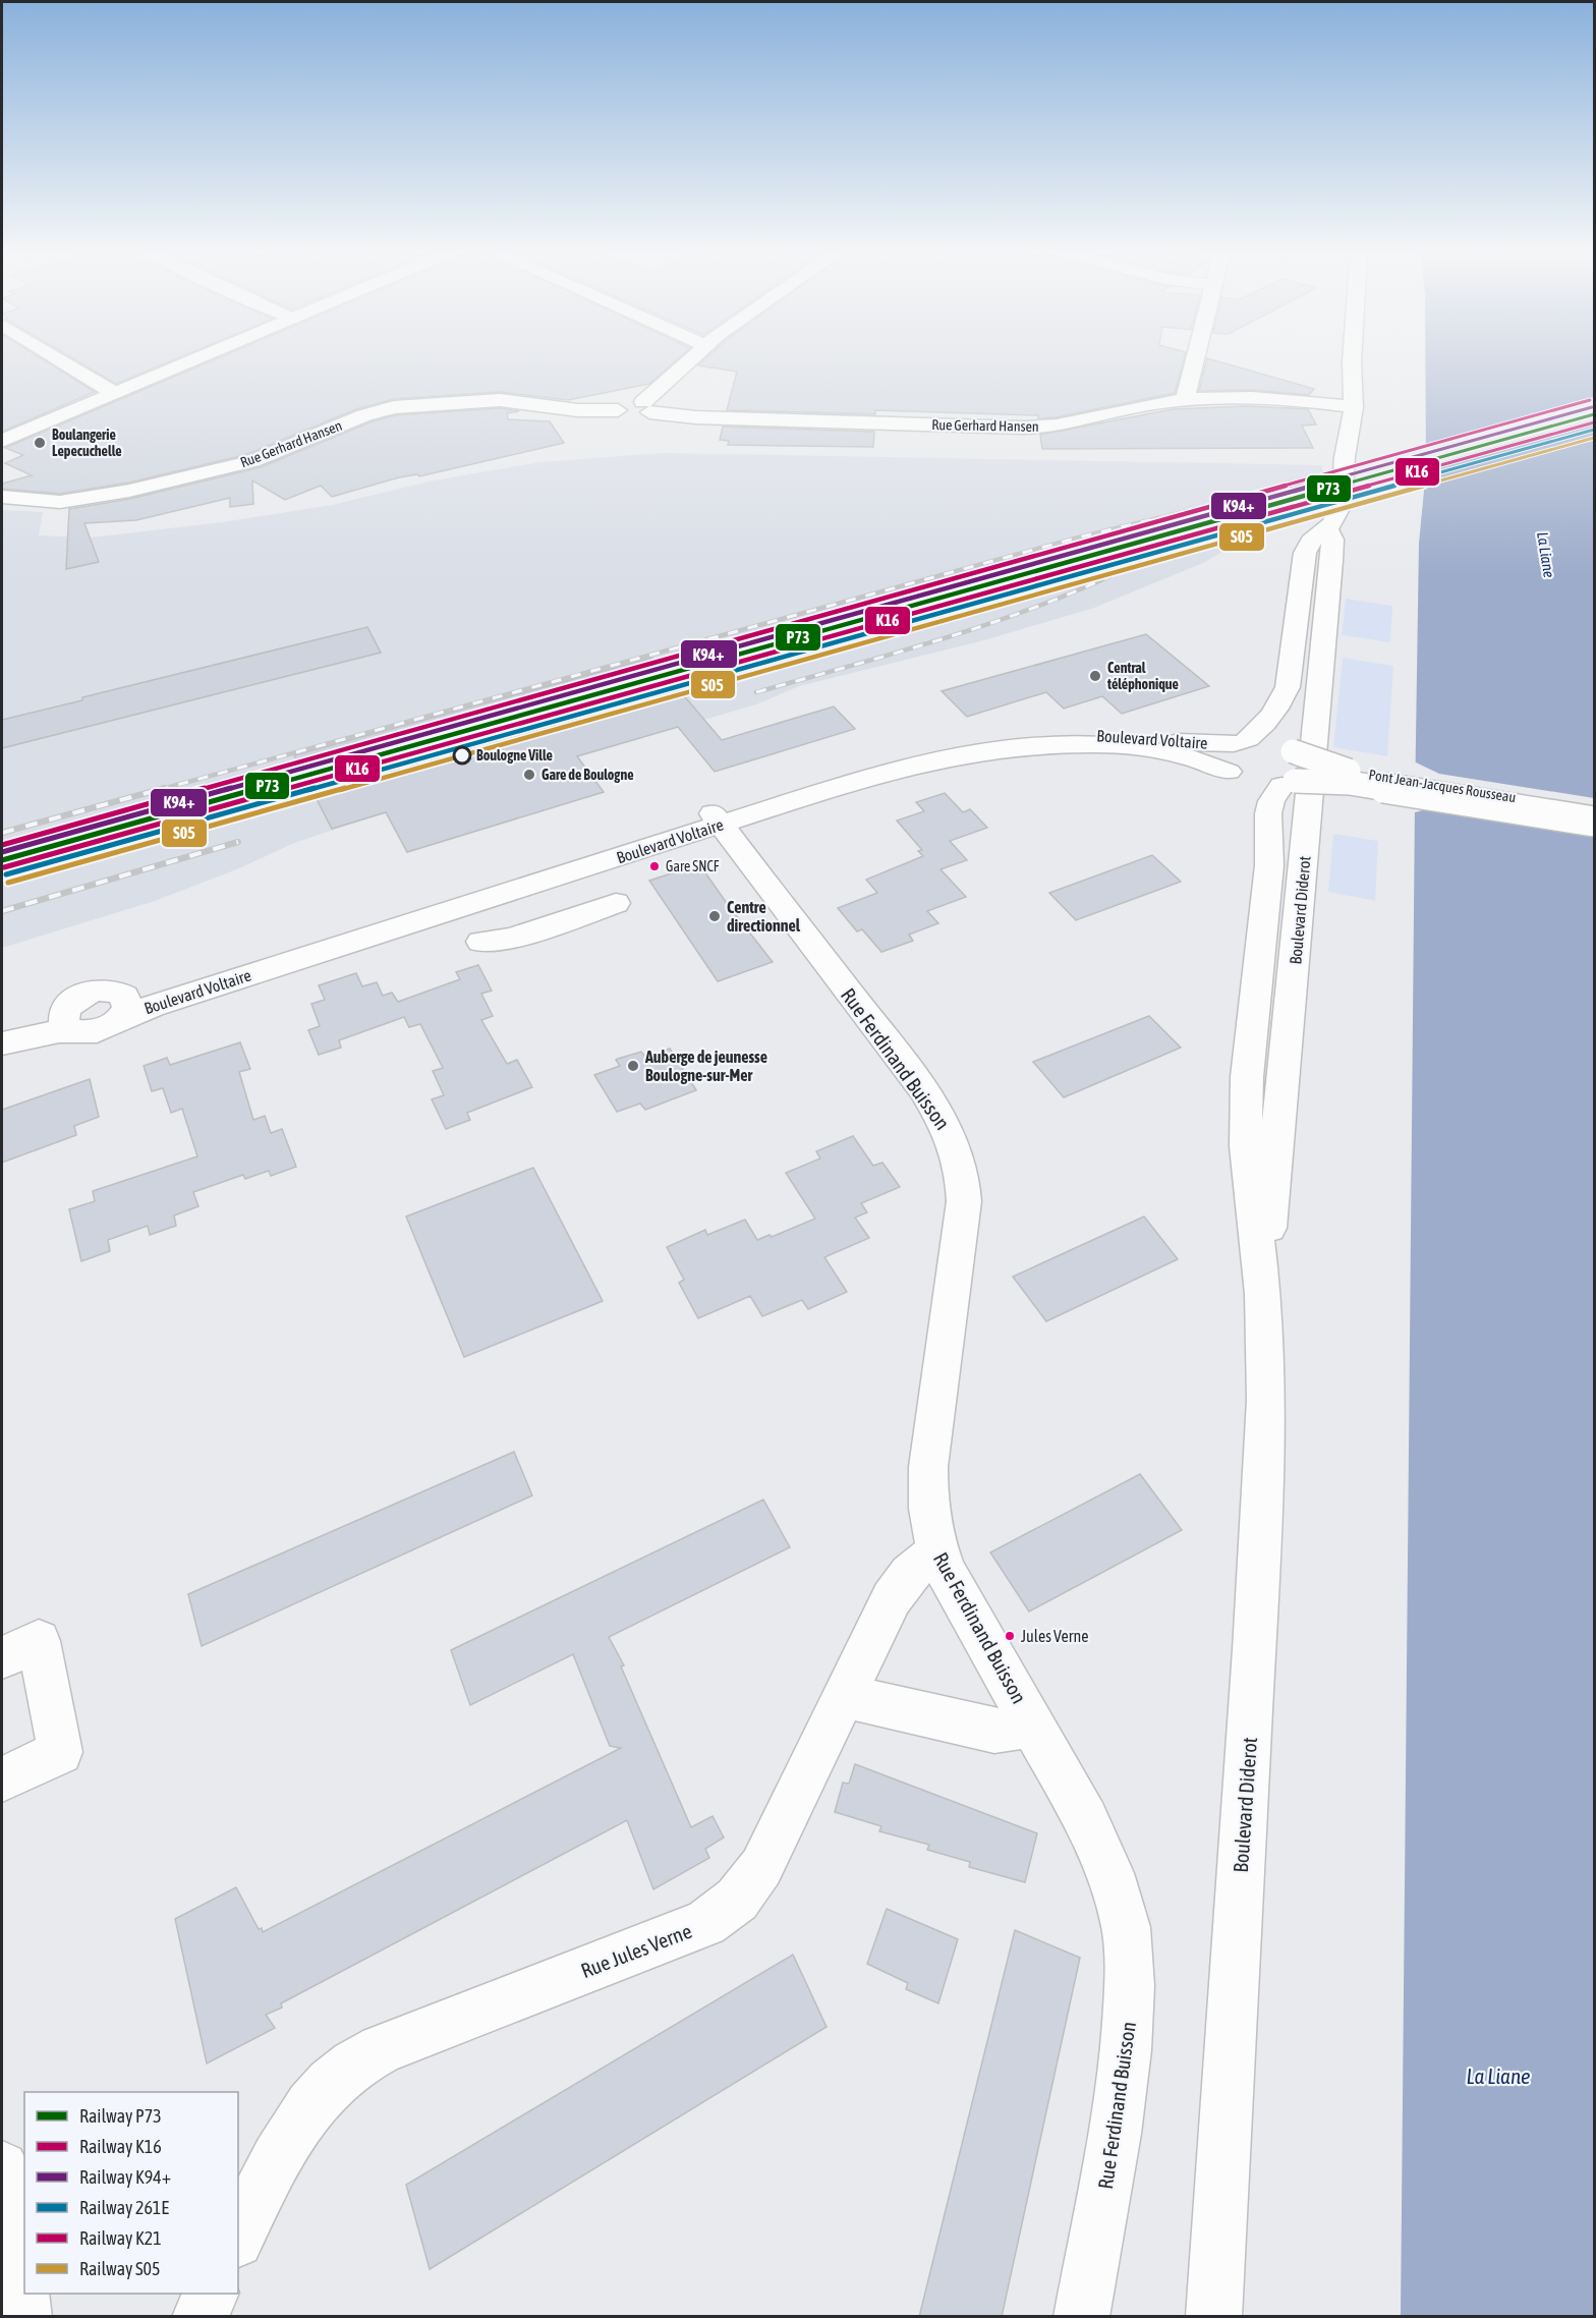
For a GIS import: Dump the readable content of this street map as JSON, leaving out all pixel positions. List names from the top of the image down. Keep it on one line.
{"streets":{"street":["Rue Gerhard Hansen","Boulevard Voltaire","Pont Jean-Jacques Rousseau","Boulevard Diderot","Rue Ferdinand Buisson","Rue Jules Verne"]},"crossings":[["Boulevard Voltaire","Pont Jean-Jacques Rousseau"],["Boulevard Voltaire","Boulevard Diderot"],["Boulevard Voltaire","Rue Ferdinand Buisson"],["Pont Jean-Jacques Rousseau","Boulevard Diderot"],["Rue Ferdinand Buisson","Rue Jules Verne"]],"water":["La Liane"],"places":["Boulangerie Lepecuchelle","Central téléphonique","Boulogne Ville","Gare de Boulogne","Gare SNCF","Centre directionnel","Auberge de jeunesse Boulogne-sur-Mer","Jules Verne"],"lines":["rail line K21","rail line K94+","rail line P73","rail line K16","rail line 261E","rail line S05"],"legend":["Railway P73","Railway K16","Railway K94+","Railway 261E","Railway K21","Railway S05"]}
